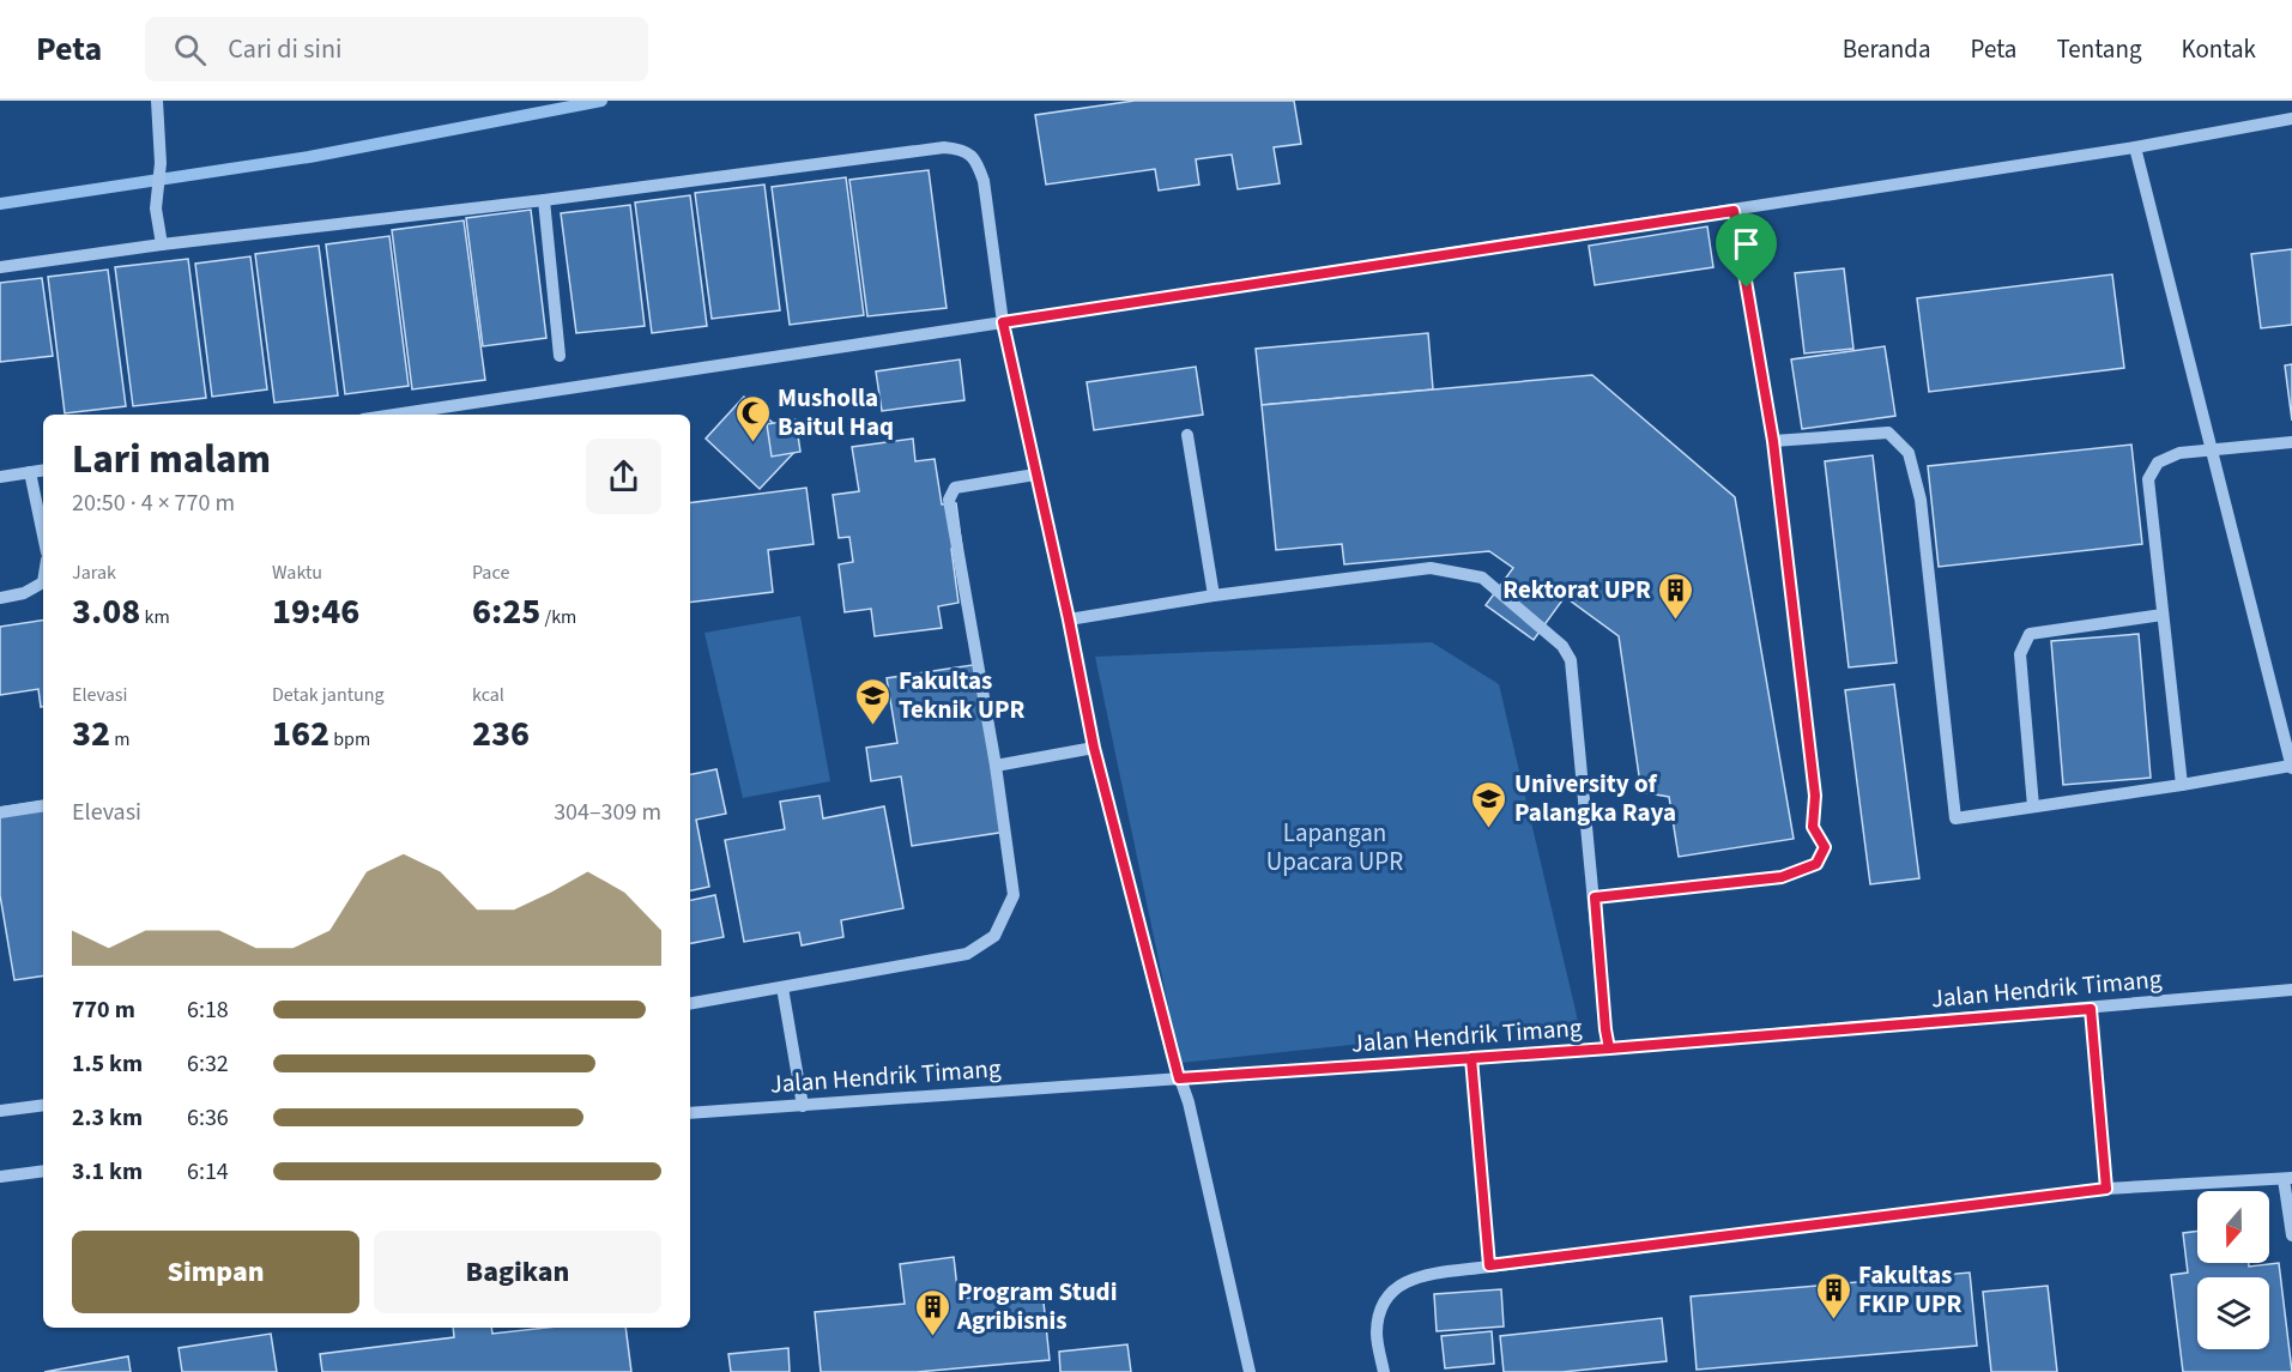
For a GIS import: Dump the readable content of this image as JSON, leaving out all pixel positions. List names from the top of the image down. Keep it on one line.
{"streets":{"street":["Jalan Hendrik Timang"]},"parks":["Lapangan Upacara UPR"],"places":{"mosque":["Musholla Baitul Haq"],"building":["Rektorat UPR","Fakultas FKIP UPR","Program Studi Agribisnis"],"school or university":["Fakultas Teknik UPR","University of Palangka Raya"]},"north":"bottom","page":{"header":"Peta","search":"Cari di sini","nav":["Beranda","Peta","Tentang","Kontak"],"heading":["Lari malam","20:50 · 4 × 770 m"],"stats":[["Jarak","3.08 km"],["Waktu","19:46"],["Pace","6:25 /km"],["Elevasi","32 m"],["Detak jantung","162 bpm"],["kcal","236"]],"chart":["Elevasi","304–309 m"],"list":[{"name":"770 m","note":"6:18"},{"name":"1.5 km","note":"6:32"},{"name":"2.3 km","note":"6:36"},{"name":"3.1 km","note":"6:14"}],"buttons":["Simpan","Bagikan"]}}
